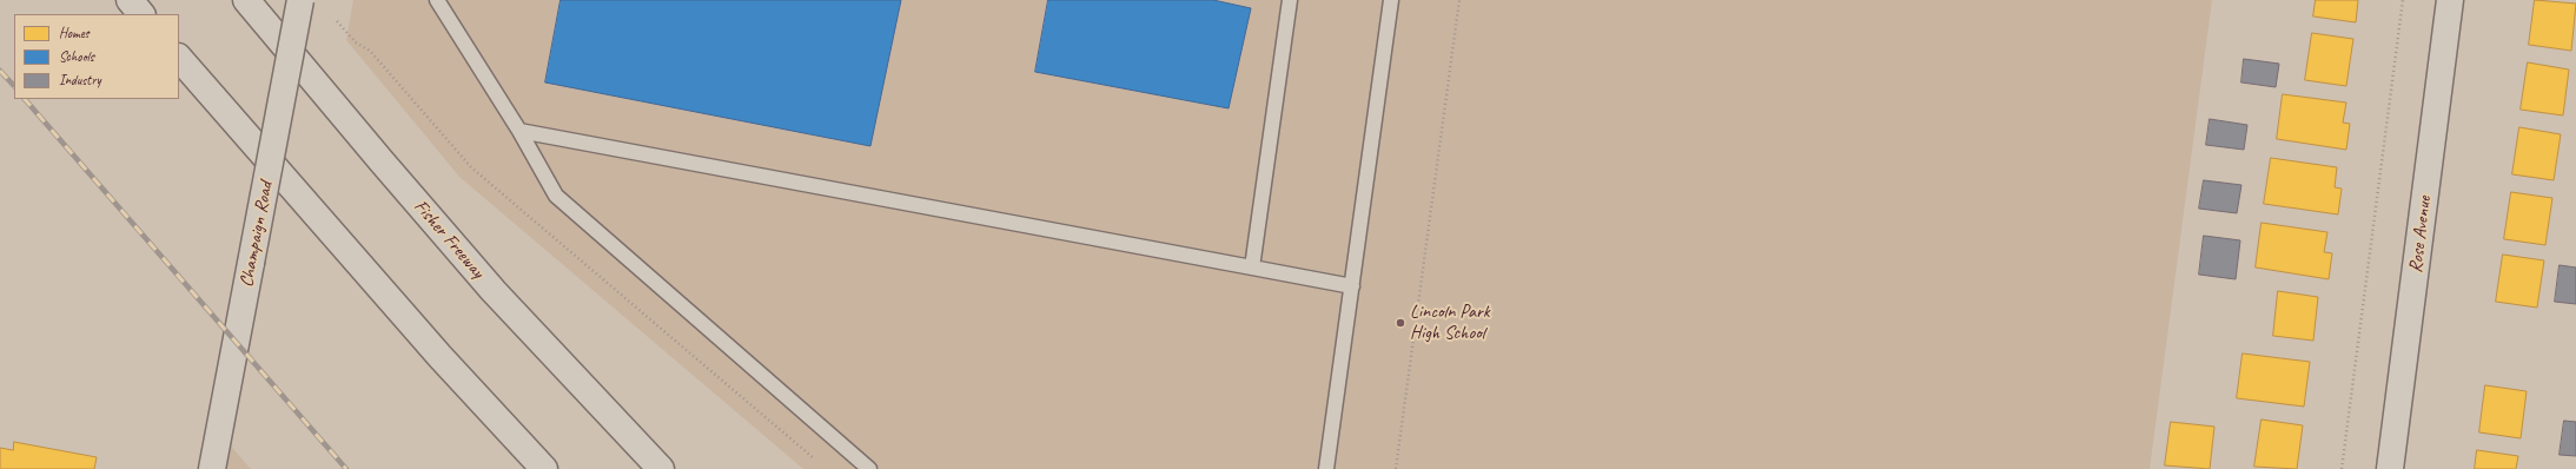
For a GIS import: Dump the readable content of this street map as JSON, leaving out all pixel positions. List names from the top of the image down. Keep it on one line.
{"streets":{"main road":["Champaign Road","Rose Avenue","Fisher Freeway"]},"places":["Lincoln Park High School"],"legend":["Homes","Schools","Industry"]}
